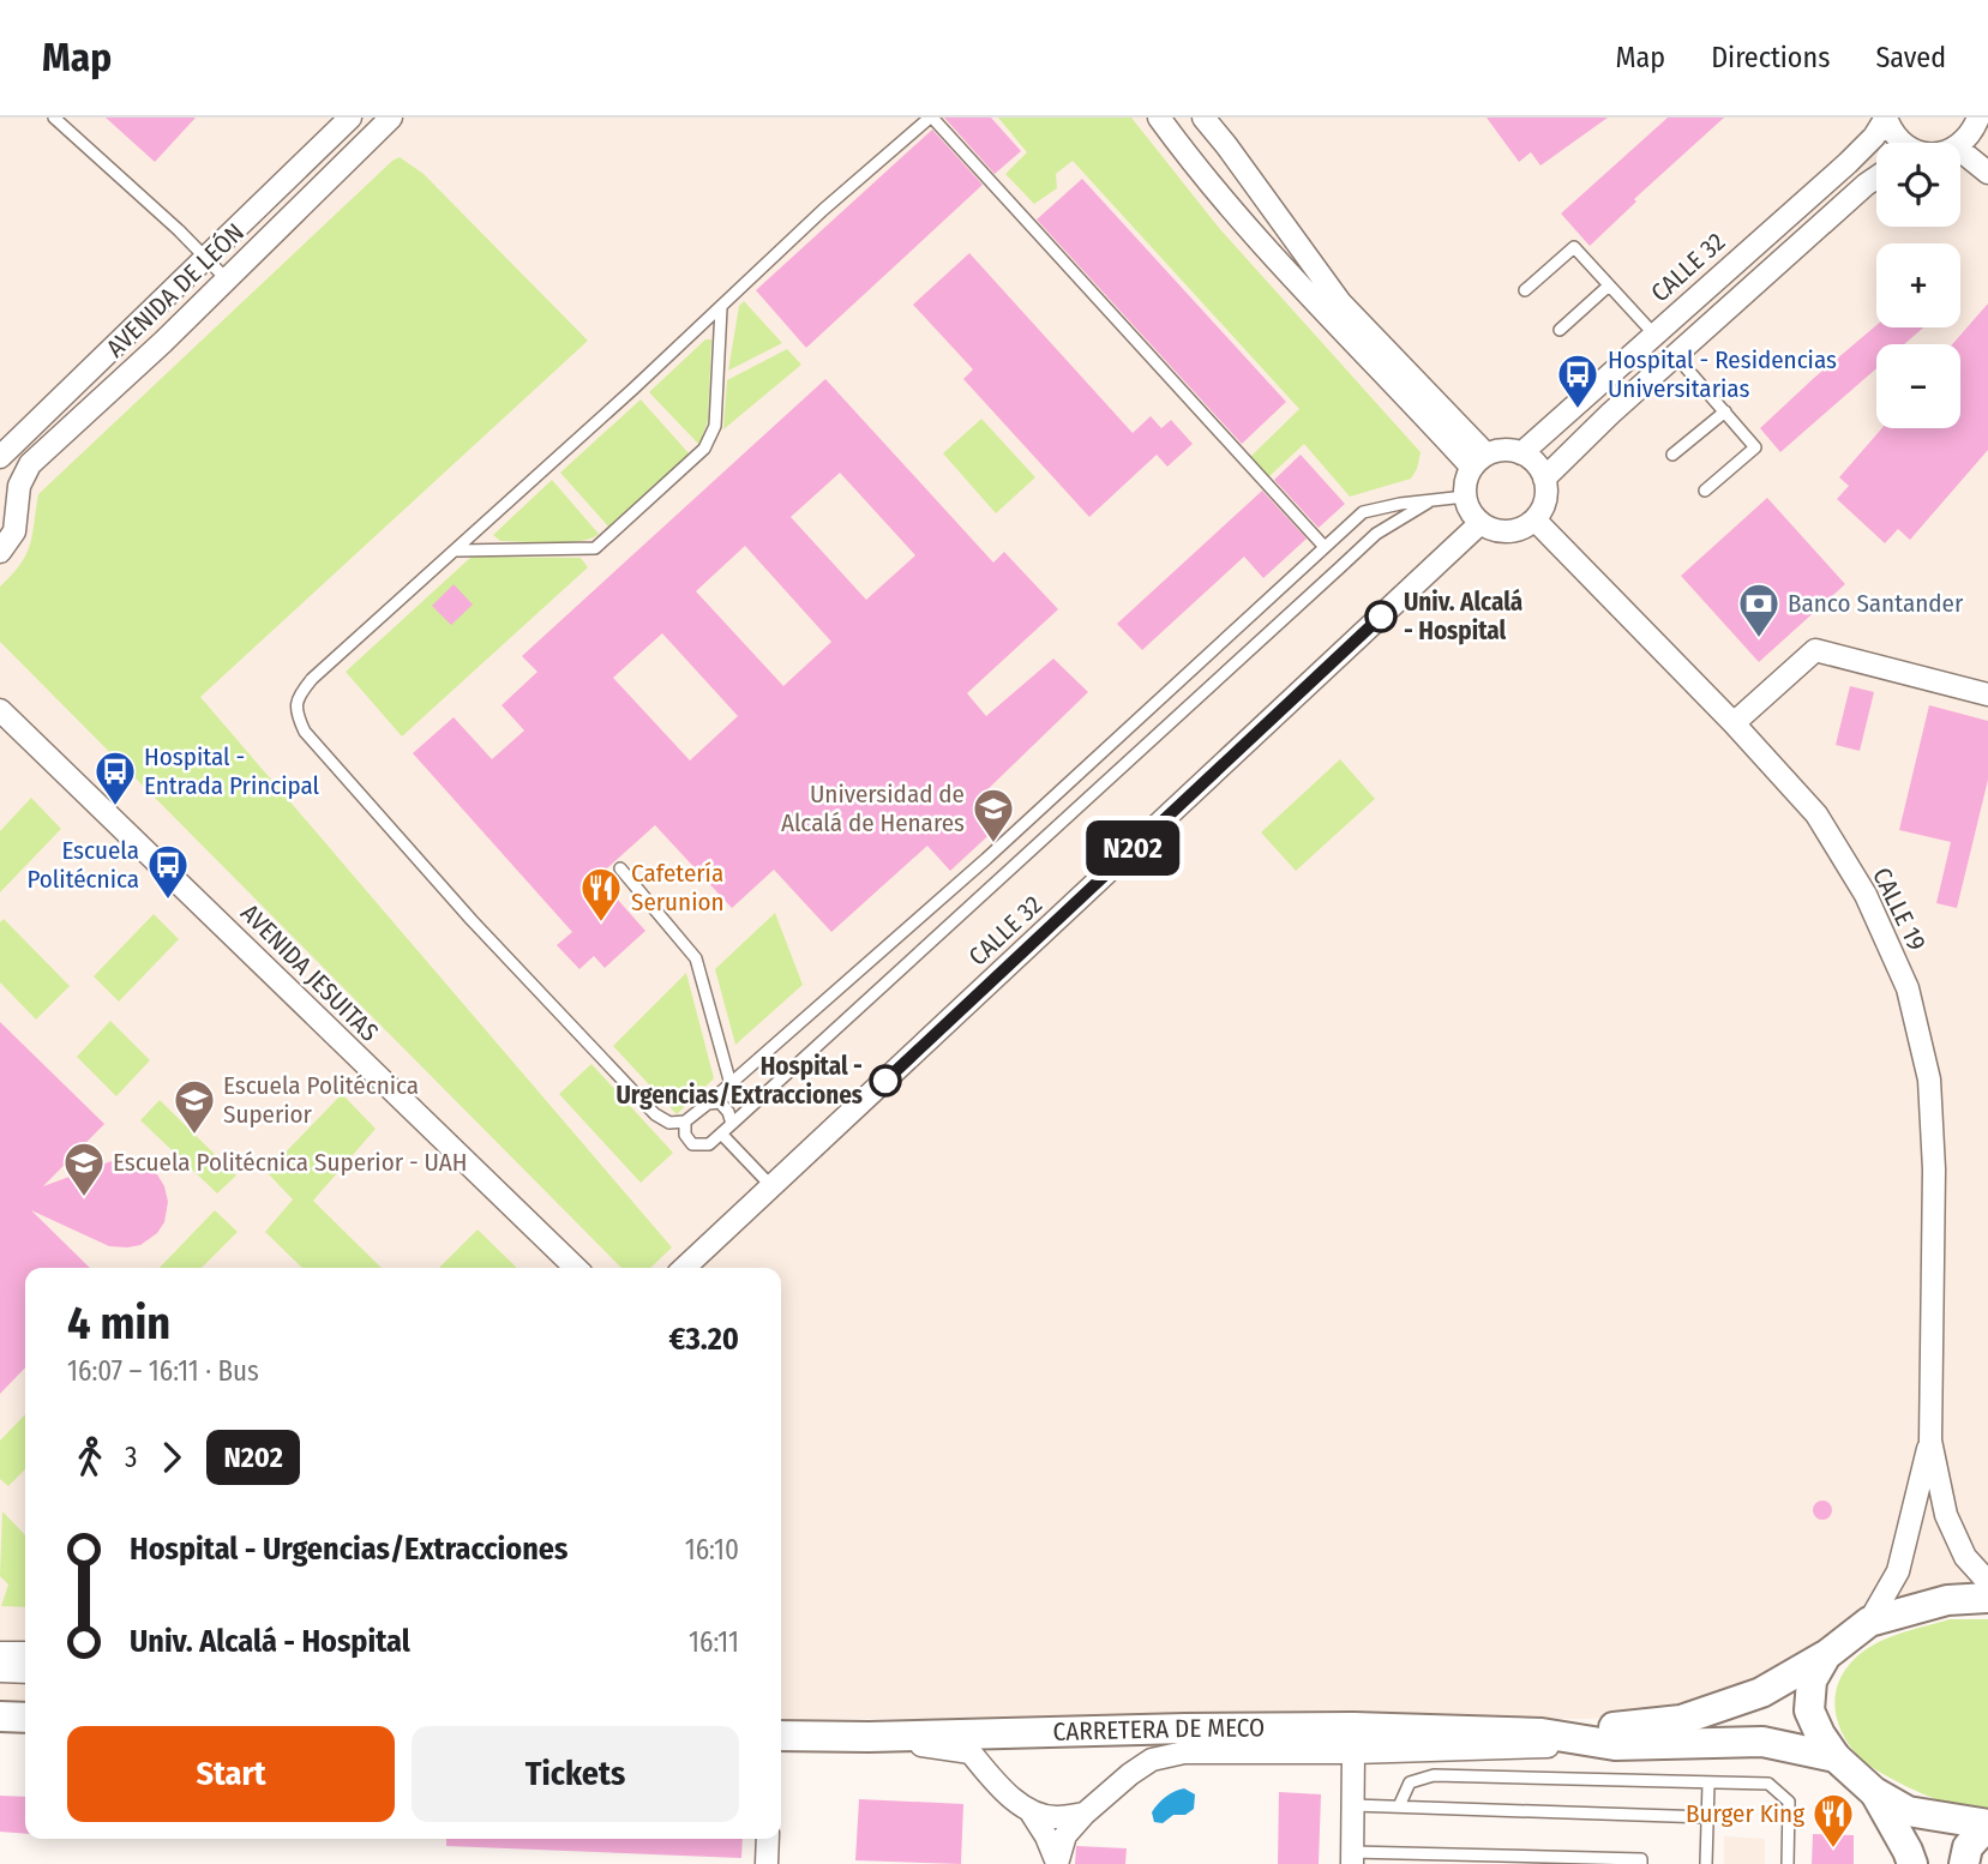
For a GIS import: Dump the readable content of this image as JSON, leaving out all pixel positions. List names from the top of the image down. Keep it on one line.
{"streets":{"street":["CALLE 32","AVENIDA DE LEÓN","CALLE 19","AVENIDA JESUITAS","CARRETERA DE MECO"]},"crossings":[["CALLE 32","CALLE 19"],["CALLE 19","CARRETERA DE MECO"]],"places":{"bus stop":["Hospital - Residencias Universitarias","Hospital - Entrada Principal","Escuela Politécnica"],"other":["Univ. Alcalá - Hospital","Hospital - Urgencias/Extracciones"],"bank":["Banco Santander"],"school or university":["Universidad de Alcalá de Henares","Escuela Politécnica Superior","Escuela Politécnica Superior - UAH"],"restaurant":["Cafetería Serunion","Burger King"]},"lines":["bus line N202"],"page":{"header":"Map","nav":["Map","Directions","Saved"],"on_map":"N202","map_buttons":["+","−"],"heading":["4 min","16:07 – 16:11 · Bus","€3.20"],"legs":["3","N202"],"list":[{"name":"Hospital - Urgencias/Extracciones","value":"16:10"},{"name":"Univ. Alcalá - Hospital","value":"16:11"}],"buttons":["Start","Tickets"]}}
